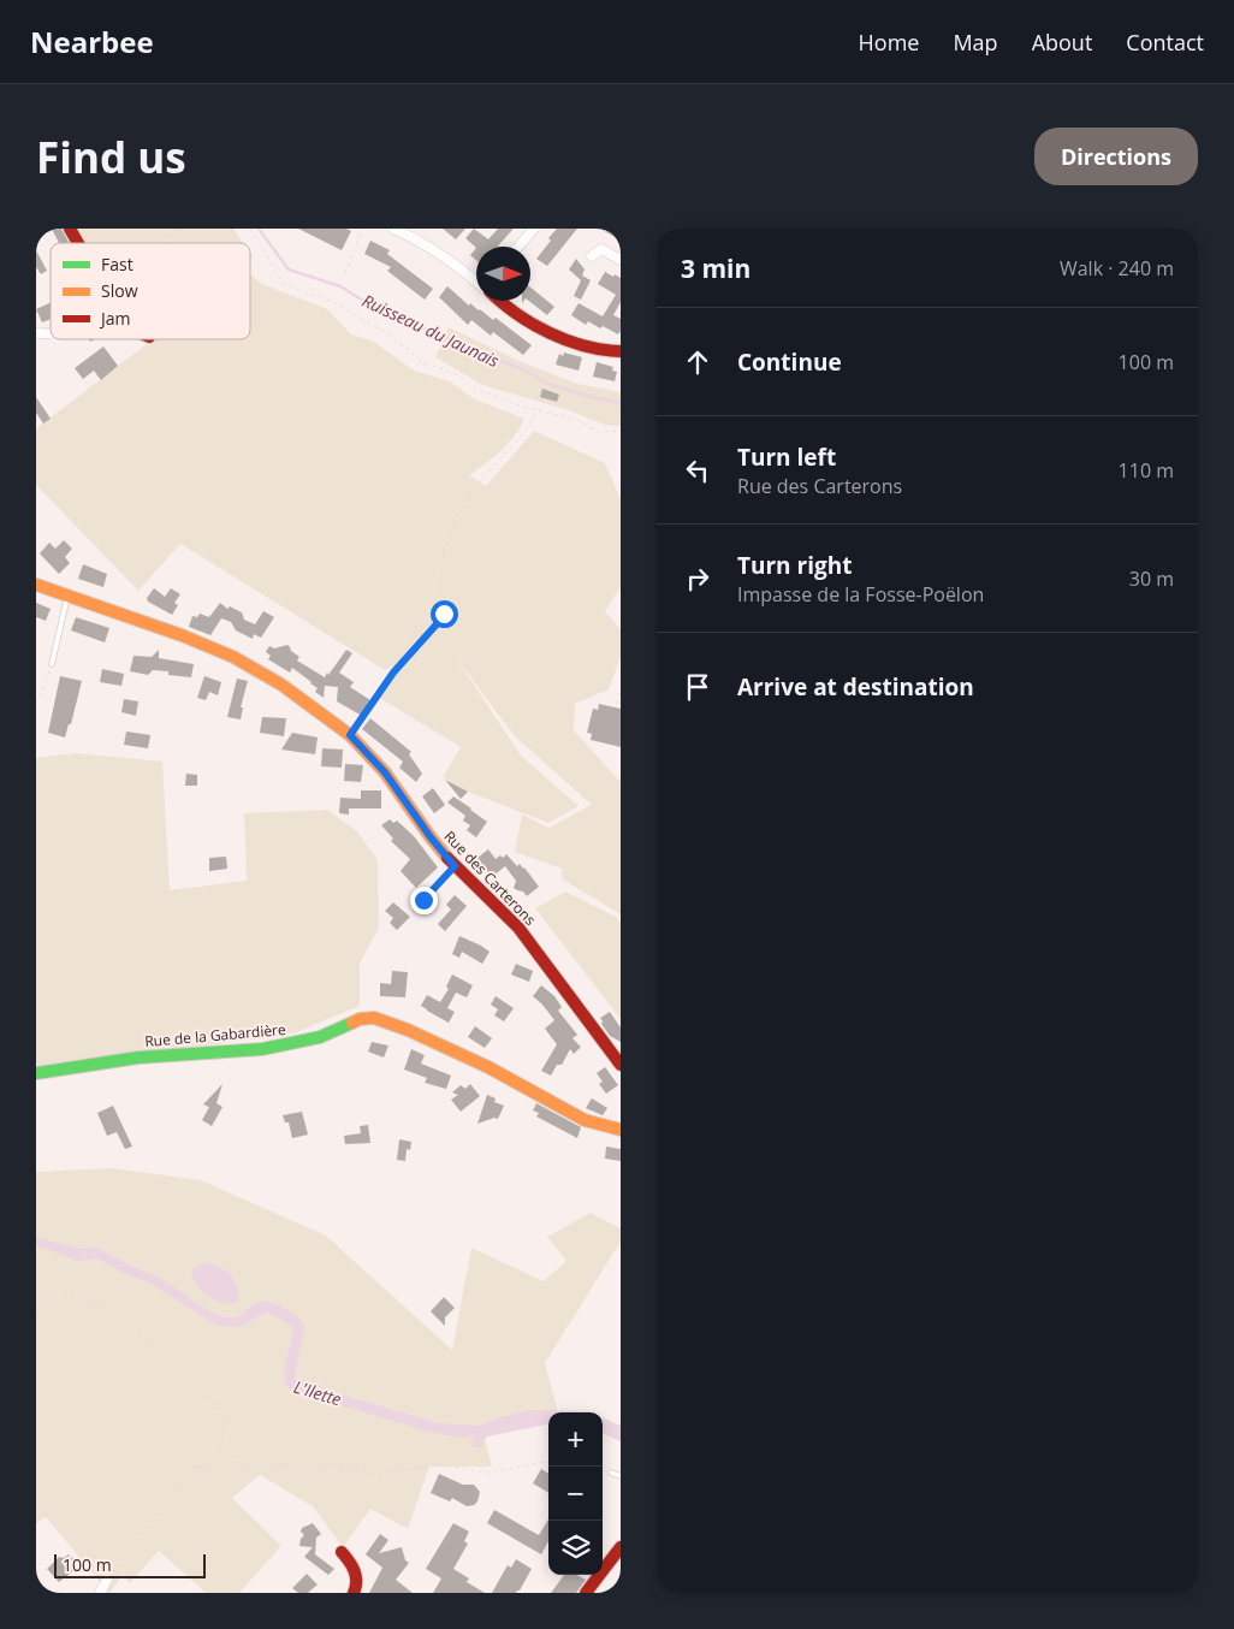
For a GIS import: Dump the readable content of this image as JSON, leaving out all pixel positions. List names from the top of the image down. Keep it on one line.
{"streets":{"street":["Rue des Carterons","Rue de la Gabardière"]},"water":["Ruisseau du Jaunais","L'Ilette"],"legend":["Fast","Slow","Jam"],"scale_bar":"100 m","north":"right","page":{"header":"Nearbee","nav":["Home","Map","About","Contact"],"buttons":"Directions","title":"Find us","heading":["3 min","Walk · 240 m"],"list":[["Continue","100 m"],["Turn left","Rue des Carterons","110 m"],["Turn right","Impasse de la Fosse-Poëlon","30 m"],"Arrive at destination"],"map_buttons":["+","−"],"scale":"100 m"}}
